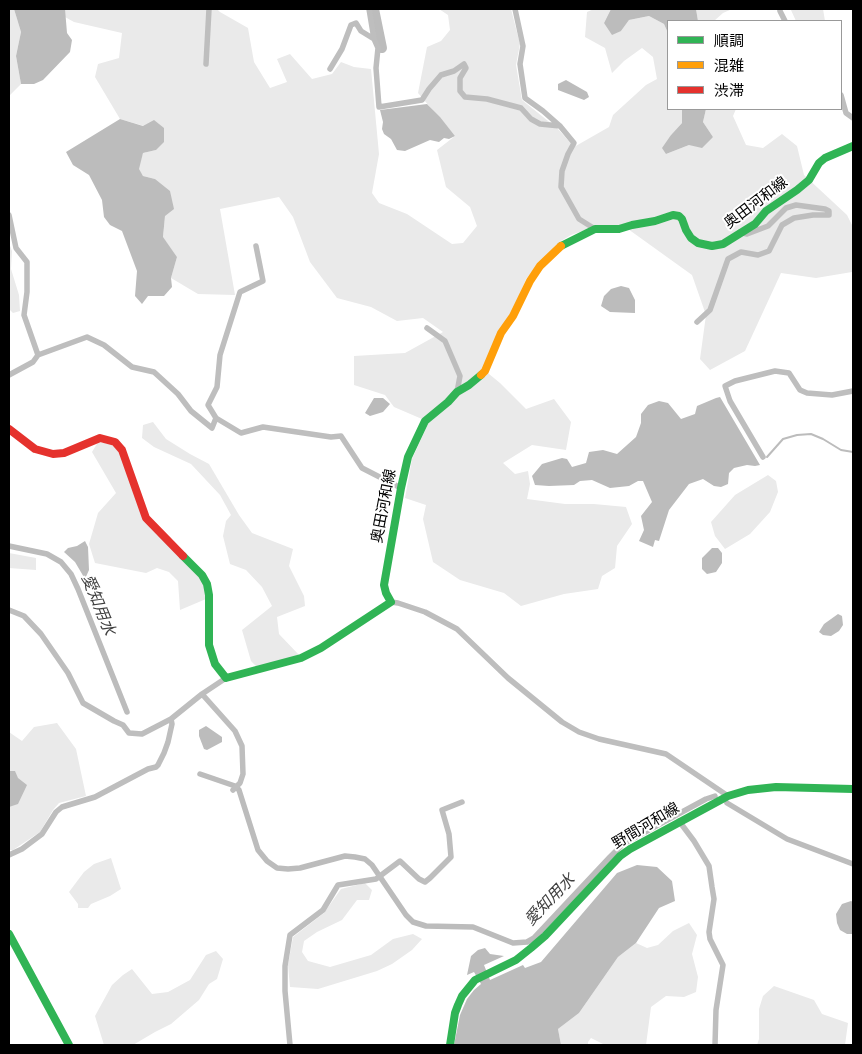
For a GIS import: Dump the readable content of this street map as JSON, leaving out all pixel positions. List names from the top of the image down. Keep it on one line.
{"streets":{"main road":["奥田河和線","野間河和線"]},"water":["愛知用水"],"legend":["順調","混雑","渋滞"]}
